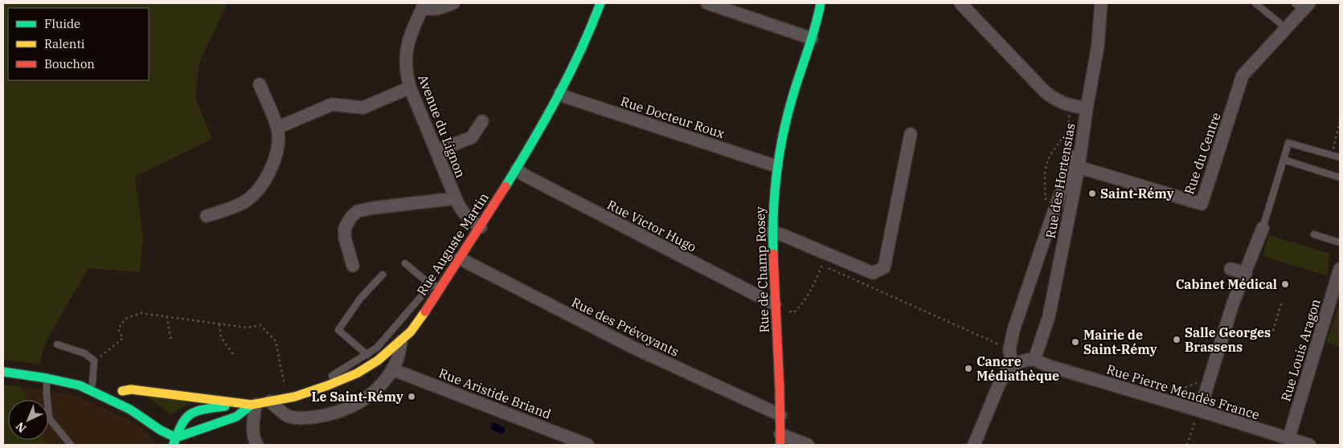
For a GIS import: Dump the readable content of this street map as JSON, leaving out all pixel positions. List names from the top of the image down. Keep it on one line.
{"streets":{"main road":["Rue Auguste Martin","Rue de Champ Rosey"],"street":["Rue Docteur Roux","Avenue du Lignon","Rue du Centre","Rue des Hortensias","Rue Victor Hugo","Rue des Prévoyants","Rue Louis Aragon","Rue Pierre Mendès France","Rue Aristide Briand"]},"crossings":[["Rue Docteur Roux","Rue Auguste Martin"],["Rue Docteur Roux","Rue de Champ Rosey"],["Avenue du Lignon","Rue Auguste Martin"],["Rue du Centre","Rue des Hortensias"],["Rue des Hortensias","Rue Pierre Mendès France"],["Rue Victor Hugo","Rue Auguste Martin"],["Rue Victor Hugo","Rue de Champ Rosey"],["Rue Auguste Martin","Rue des Prévoyants"],["Rue Auguste Martin","Rue Aristide Briand"],["Rue de Champ Rosey","Rue des Prévoyants"],["Rue Louis Aragon","Rue Pierre Mendès France"]],"places":["Saint-Rémy","Cabinet Médical","Salle Georges Brassens","Mairie de Saint-Rémy","Cancre Médiathèque","Le Saint-Rémy"],"legend":["Fluide","Ralenti","Bouchon"],"north":"bottom left"}
